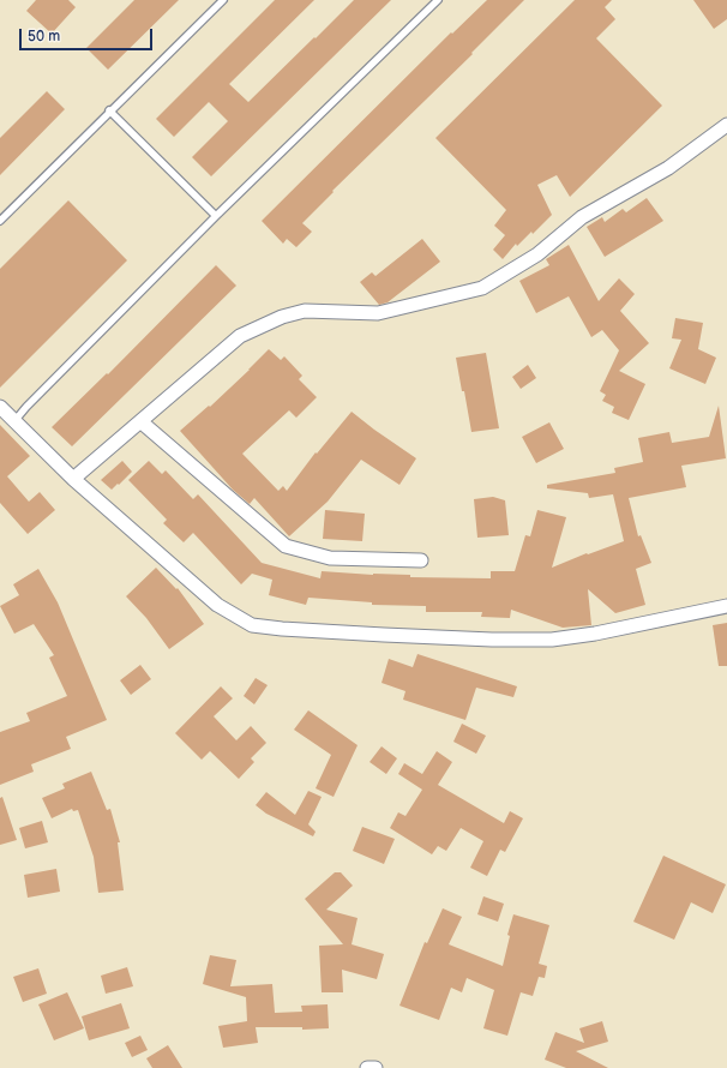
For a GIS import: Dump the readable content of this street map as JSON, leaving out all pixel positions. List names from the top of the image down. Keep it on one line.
{"scale_bar":"50 m"}
